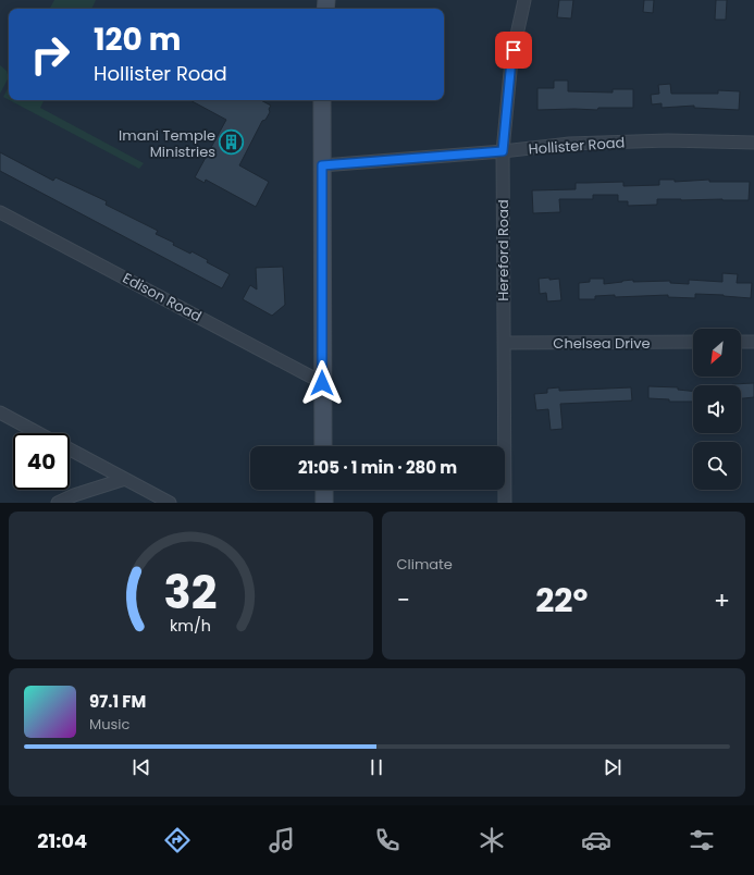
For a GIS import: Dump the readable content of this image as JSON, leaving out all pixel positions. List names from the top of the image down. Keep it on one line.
{"streets":{"street":["Hollister Road","Hereford Road","Edison Road","Chelsea Drive"]},"crossings":[["Hollister Road","Hereford Road"],["Hereford Road","Chelsea Drive"]],"places":{"building":["Imani Temple Ministries"]},"north":"bottom left","page":{"turn":["120 m","Hollister Road"],"limit":"40","trip":"21:05 · 1 min · 280 m","tile":"Climate","heat":["−","22°","+"],"song":["97.1 FM","Music"],"tabs":"21:04","gauge":["32","km/h"]}}
